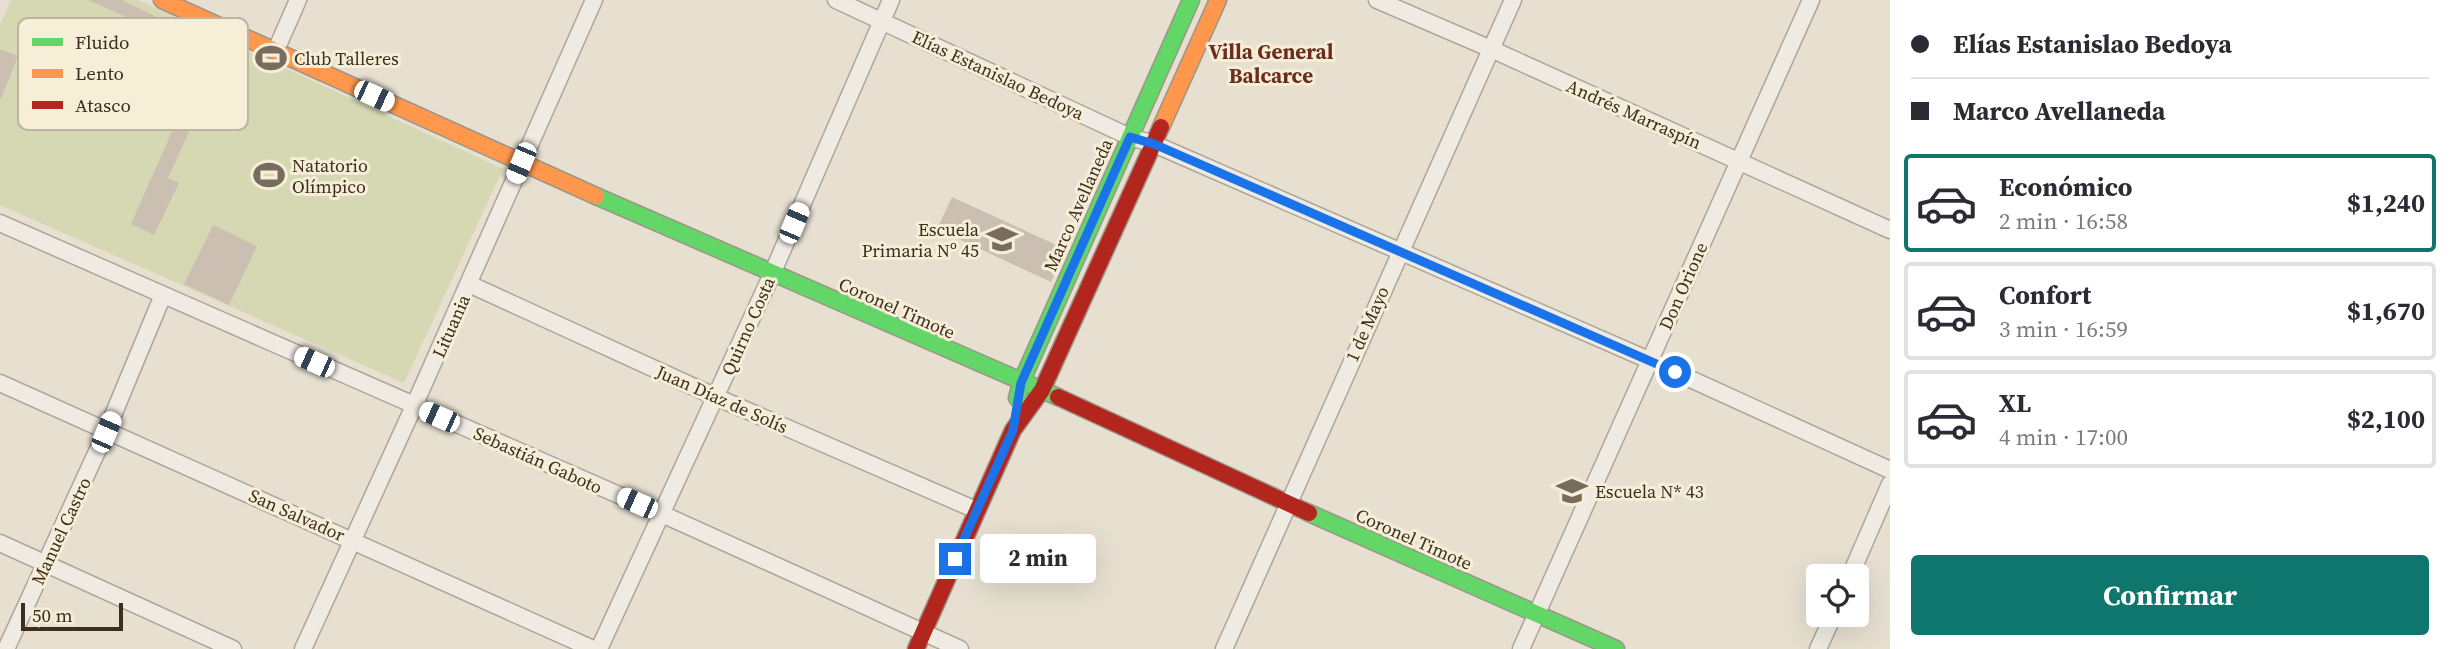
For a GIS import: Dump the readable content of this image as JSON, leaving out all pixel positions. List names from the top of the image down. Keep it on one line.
{"streets":{"street":["Elías Estanislao Bedoya","Andrés Marraspín","Marco Avellaneda","Don Orione","Coronel Timote","1 de Mayo","Lituania","Quirno Costa","Juan Díaz de Solís","Sebastián Gaboto","San Salvador","Manuel Castro"]},"crossings":[["Elías Estanislao Bedoya","Marco Avellaneda"],["Elías Estanislao Bedoya","Don Orione"],["Elías Estanislao Bedoya","1 de Mayo"],["Elías Estanislao Bedoya","Quirno Costa"],["Andrés Marraspín","Don Orione"],["Andrés Marraspín","1 de Mayo"],["Marco Avellaneda","Coronel Timote"],["Marco Avellaneda","Juan Díaz de Solís"],["Marco Avellaneda","Sebastián Gaboto"],["Don Orione","Coronel Timote"],["Coronel Timote","1 de Mayo"],["Coronel Timote","Lituania"],["Coronel Timote","Quirno Costa"],["Lituania","Juan Díaz de Solís"],["Lituania","Sebastián Gaboto"],["Lituania","San Salvador"],["Quirno Costa","Juan Díaz de Solís"],["Quirno Costa","Sebastián Gaboto"],["Sebastián Gaboto","Manuel Castro"],["San Salvador","Manuel Castro"]],"districts":["Villa General Balcarce"],"places":{"sports":["Club Talleres","Natatorio Olímpico"],"school or university":["Escuela Primaria Nº 45","Escuela N* 43"]},"legend":["Fluido","Lento","Atasco"],"scale_bar":"50 m","page":{"banner":["Elías Estanislao Bedoya","Marco Avellaneda"],"list":[{"name":"Económico","note":"2 min · 16:58","value":"$1,240"},{"name":"Confort","note":"3 min · 16:59","value":"$1,670"},{"name":"XL","note":"4 min · 17:00","value":"$2,100"}],"bubble":"2 min","buttons":"Confirmar","scale":"50 m"}}
